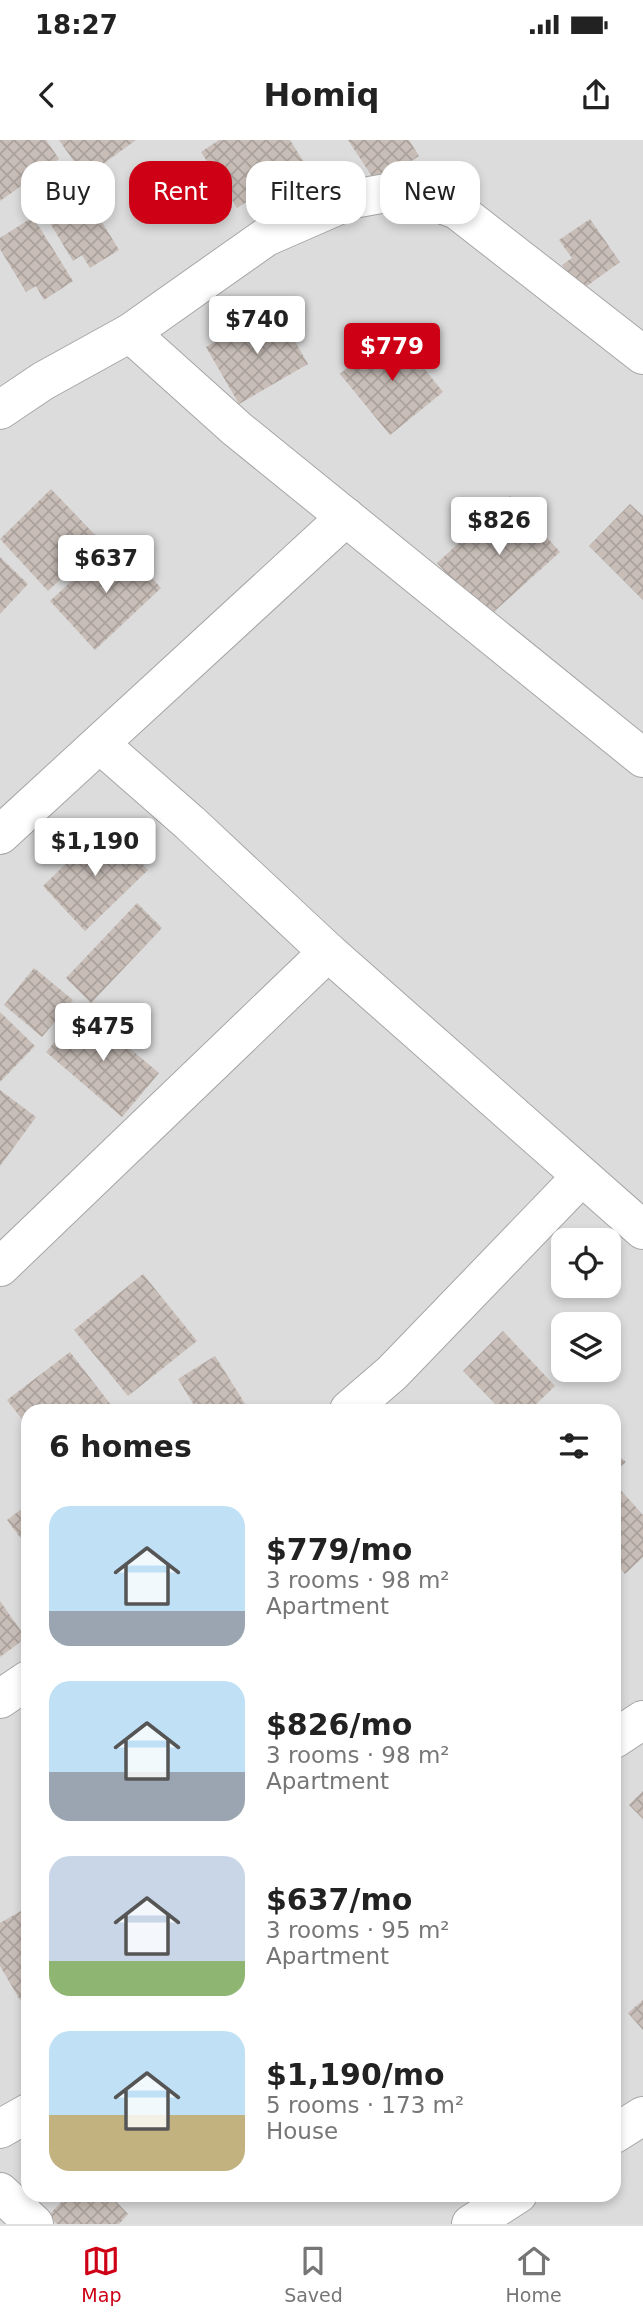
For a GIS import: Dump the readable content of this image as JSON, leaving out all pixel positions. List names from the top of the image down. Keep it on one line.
{"page":{"status":"18:27","header":"Homiq","chip":["Buy","Rent","Filters","New"],"price":["$740","$779","$826","$637","$1,190","$475"],"heading":"6 homes","list":[{"name":"$779/mo","note":"3 rooms · 98 m² · Apartment"},{"name":"$826/mo","note":"3 rooms · 98 m² · Apartment"},{"name":"$637/mo","note":"3 rooms · 95 m² · Apartment"},{"name":"$1,190/mo","note":"5 rooms · 173 m² · House"}],"tabs":["Map","Saved","Home"]}}
